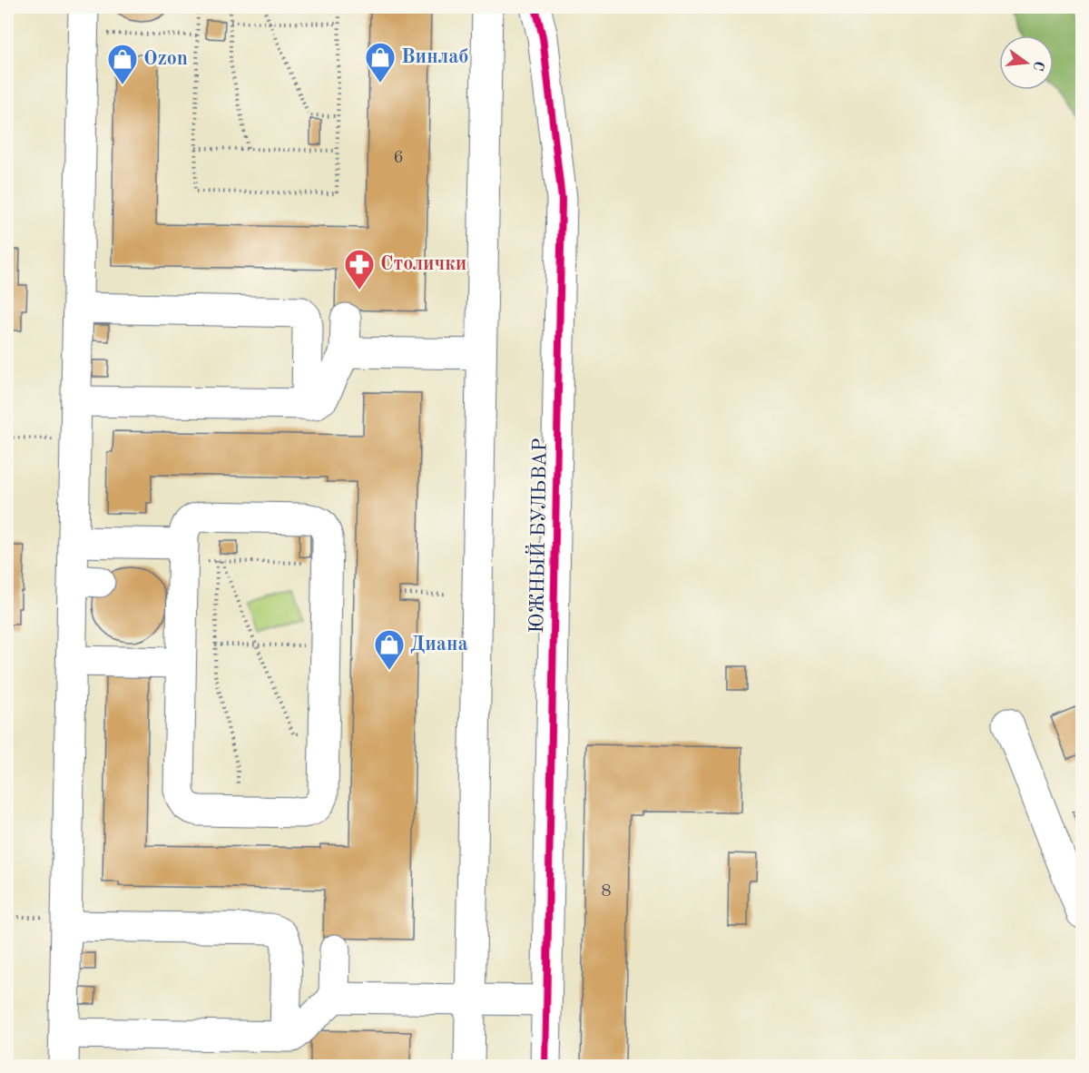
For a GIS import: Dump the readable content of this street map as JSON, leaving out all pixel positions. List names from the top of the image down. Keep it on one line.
{"streets":{"street":["ЮЖНЫЙ БУЛЬВАР"]},"places":{"shop":["Винлаб","Ozon","Диана"],"pharmacy":["Столички"]},"house_numbers":["6","8"],"north":"right"}
